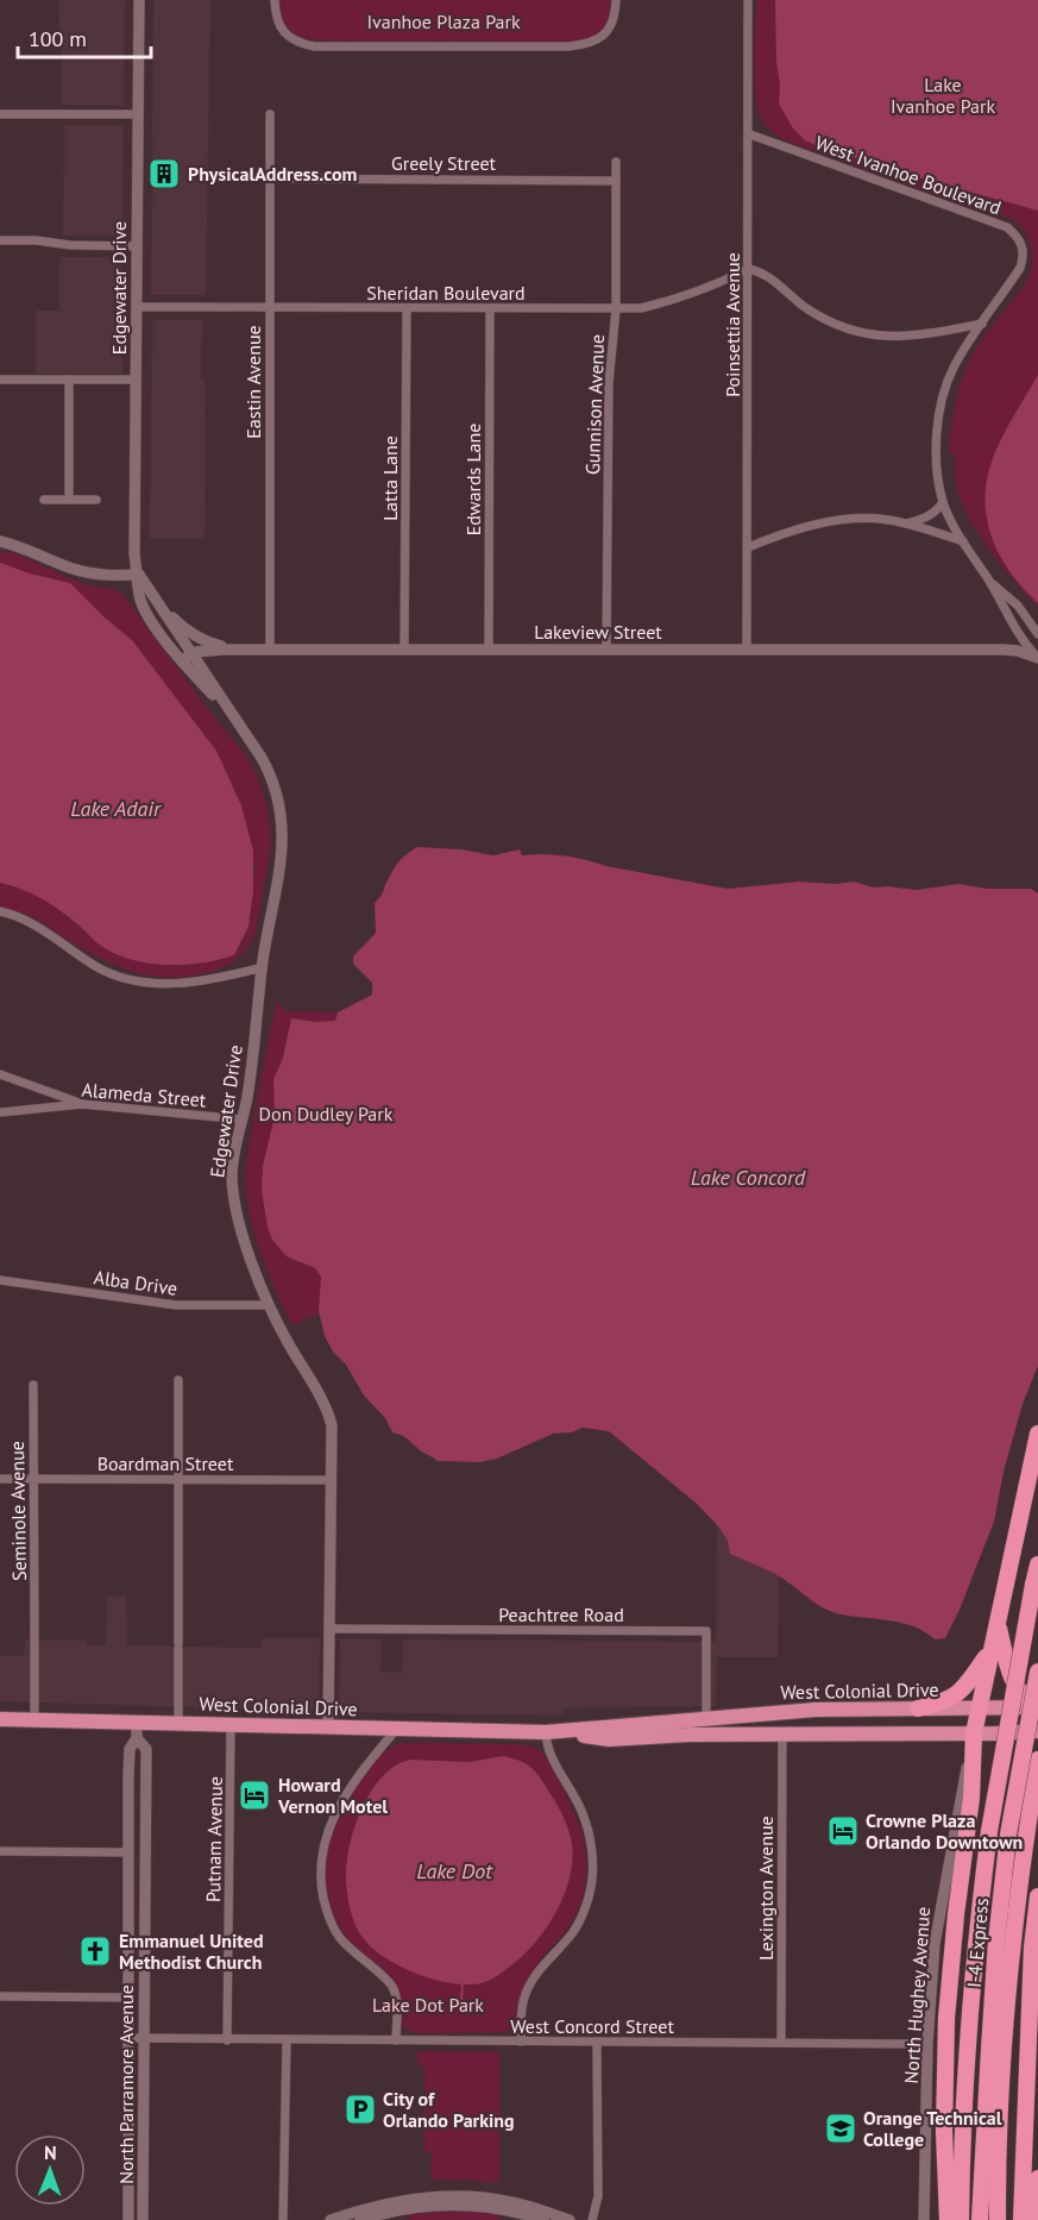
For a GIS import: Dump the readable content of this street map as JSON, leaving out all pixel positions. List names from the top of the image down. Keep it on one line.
{"streets":{"highway":["West Colonial Drive","I-4 Express"],"street":["Greely Street","West Ivanhoe Boulevard","Edgewater Drive","Sheridan Boulevard","Poinsettia Avenue","Eastin Avenue","Gunnison Avenue","Latta Lane","Edwards Lane","Lakeview Street","Alameda Street","Alba Drive","Boardman Street","Seminole Avenue","Peachtree Road","Putnam Avenue","Lexington Avenue","North Hughey Avenue","West Concord Street","North Parramore Avenue"]},"crossings":[["Greely Street","Eastin Avenue"],["Greely Street","Gunnison Avenue"],["West Ivanhoe Boulevard","Poinsettia Avenue"],["West Ivanhoe Boulevard","Lakeview Street"],["Edgewater Drive","Sheridan Boulevard"],["Edgewater Drive","Lakeview Street"],["Edgewater Drive","Alameda Street"],["Edgewater Drive","Alba Drive"],["Edgewater Drive","Boardman Street"],["Edgewater Drive","Peachtree Road"],["Edgewater Drive","West Colonial Drive"],["Sheridan Boulevard","Poinsettia Avenue"],["Sheridan Boulevard","Eastin Avenue"],["Sheridan Boulevard","Gunnison Avenue"],["Sheridan Boulevard","Latta Lane"],["Sheridan Boulevard","Edwards Lane"],["Poinsettia Avenue","Lakeview Street"],["Eastin Avenue","Lakeview Street"],["Gunnison Avenue","Lakeview Street"],["Latta Lane","Lakeview Street"],["Edwards Lane","Lakeview Street"],["Boardman Street","Seminole Avenue"],["Seminole Avenue","West Colonial Drive"],["Peachtree Road","West Colonial Drive"],["West Colonial Drive","Putnam Avenue"],["West Colonial Drive","Lexington Avenue"],["West Colonial Drive","North Hughey Avenue"],["West Colonial Drive","North Parramore Avenue"],["Putnam Avenue","West Concord Street"],["Lexington Avenue","West Concord Street"],["North Hughey Avenue","West Concord Street"],["West Concord Street","North Parramore Avenue"]],"water":["Lake Adair","Lake Concord","Lake Dot"],"parks":["Ivanhoe Plaza Park","Lake Ivanhoe Park","Don Dudley Park","Lake Dot Park"],"places":{"building":["PhysicalAddress.com"],"hotel":["Howard Vernon Motel","Crowne Plaza Orlando Downtown"],"church":["Emmanuel United Methodist Church"],"parking":["City of Orlando Parking"],"school or university":["Orange Technical College"]},"scale_bar":"100 m","north":"top"}
